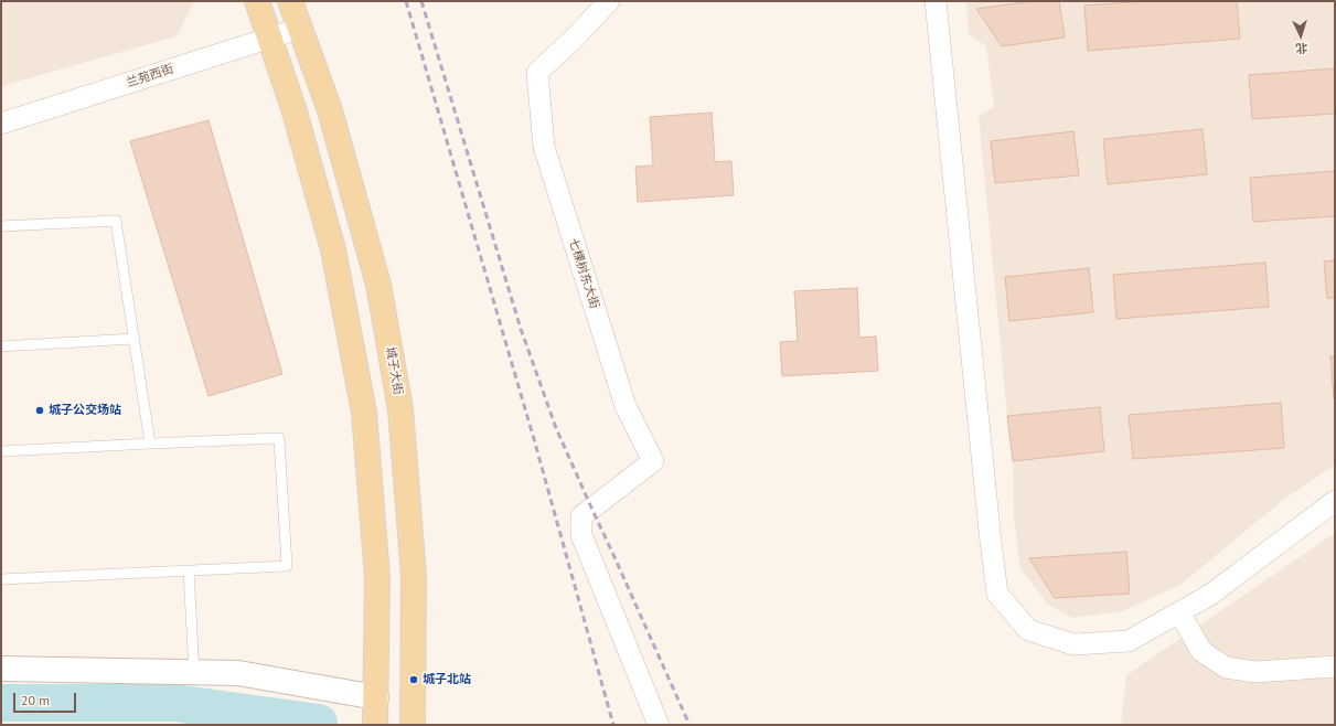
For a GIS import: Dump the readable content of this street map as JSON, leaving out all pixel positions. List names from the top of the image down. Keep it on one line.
{"streets":{"main road":["城子大街"],"street":["兰苑西街","七棵树东大街"]},"crossings":[["兰苑西街","城子大街"]],"places":["城子公交场站","城子北站"],"scale_bar":"20 m","north":"bottom"}
